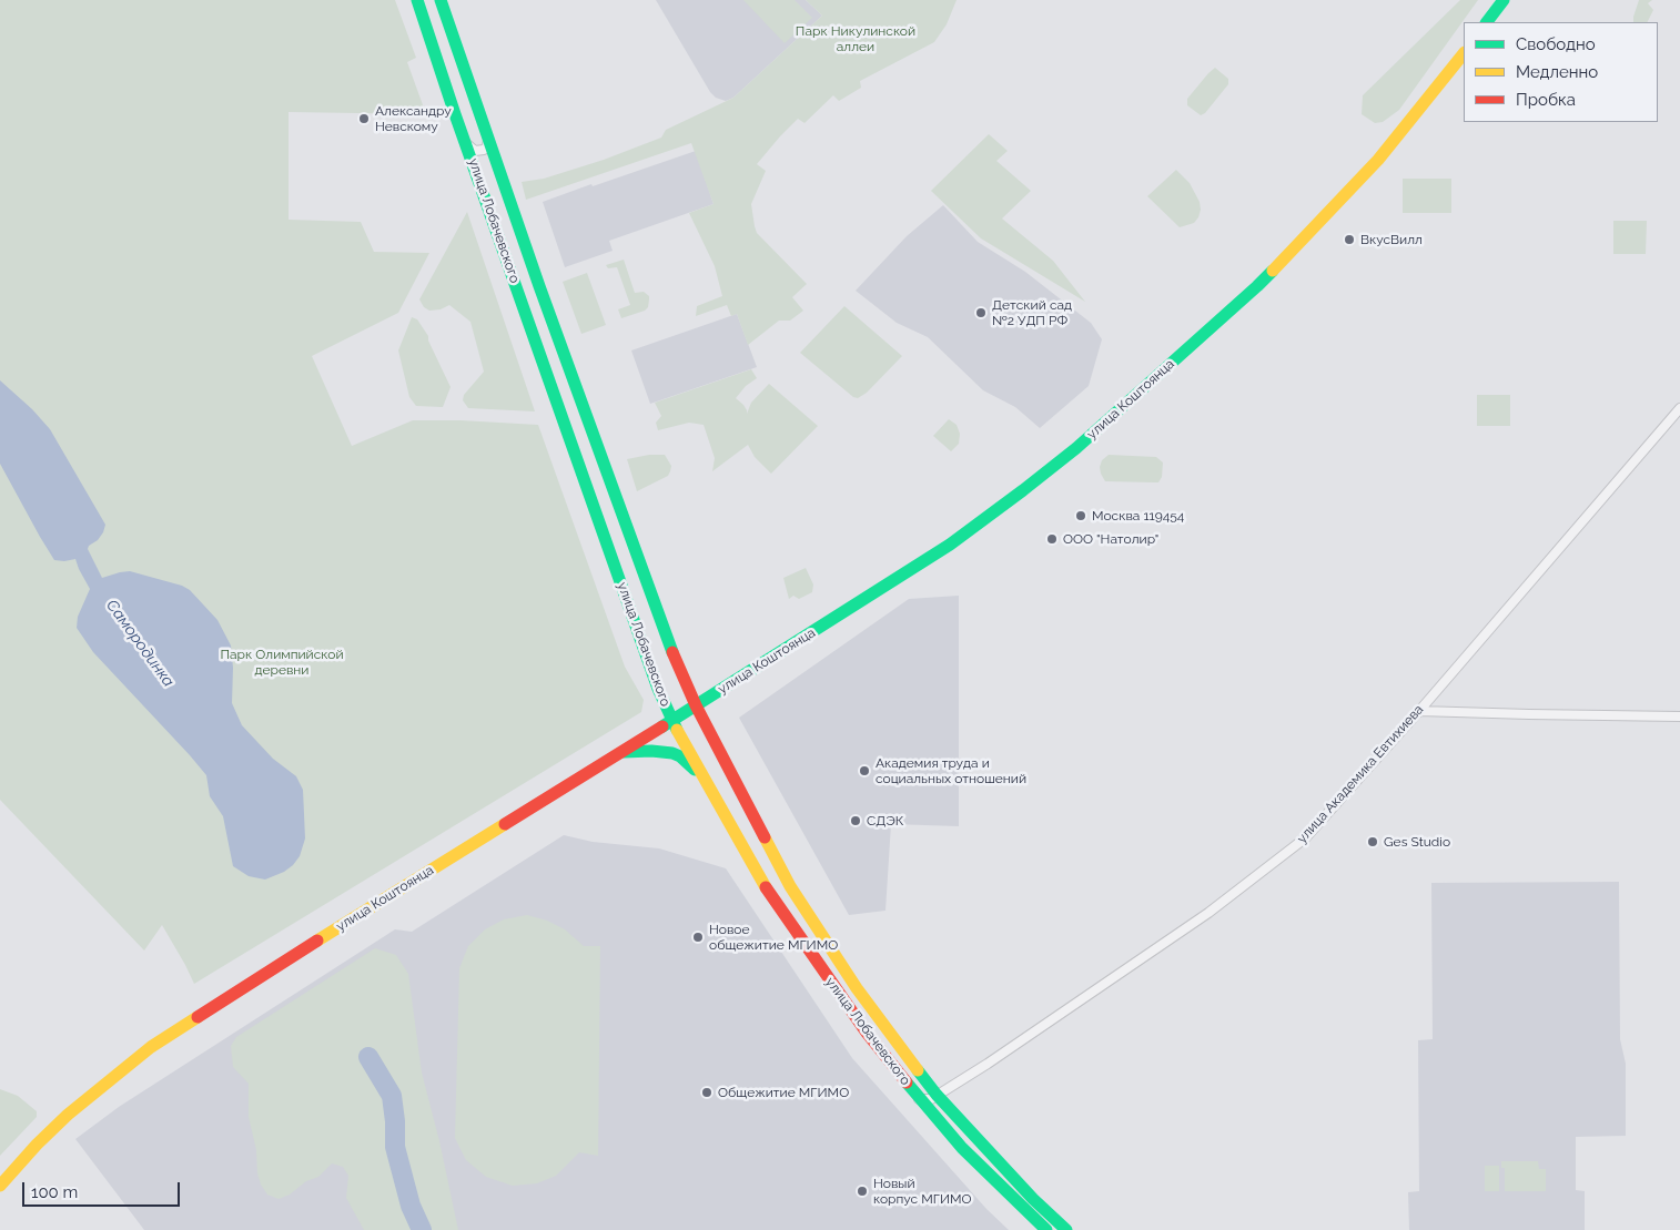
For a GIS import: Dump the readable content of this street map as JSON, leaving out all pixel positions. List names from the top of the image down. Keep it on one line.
{"streets":{"main road":["улица Лобачевского","улица Коштоянца"],"street":["улица Академика Евтихиева"]},"crossings":[["улица Лобачевского","улица Коштоянца"],["улица Лобачевского","улица Академика Евтихиева"]],"water":["Самородинка"],"parks":["Парк Никулинской аллеи","Парк Олимпийской деревни"],"places":["Александру Невскому","ВкусВилл","Детский сад №2 УДП РФ","Москва 119454","ООО \"Натолир\"","Академия труда и социальных отношений","СДЭК","Ges Studio","Новое общежитие МГИМО","Общежитие МГИМО","Новый корпус МГИМО"],"legend":["Свободно","Медленно","Пробка"],"scale_bar":"100 m"}
